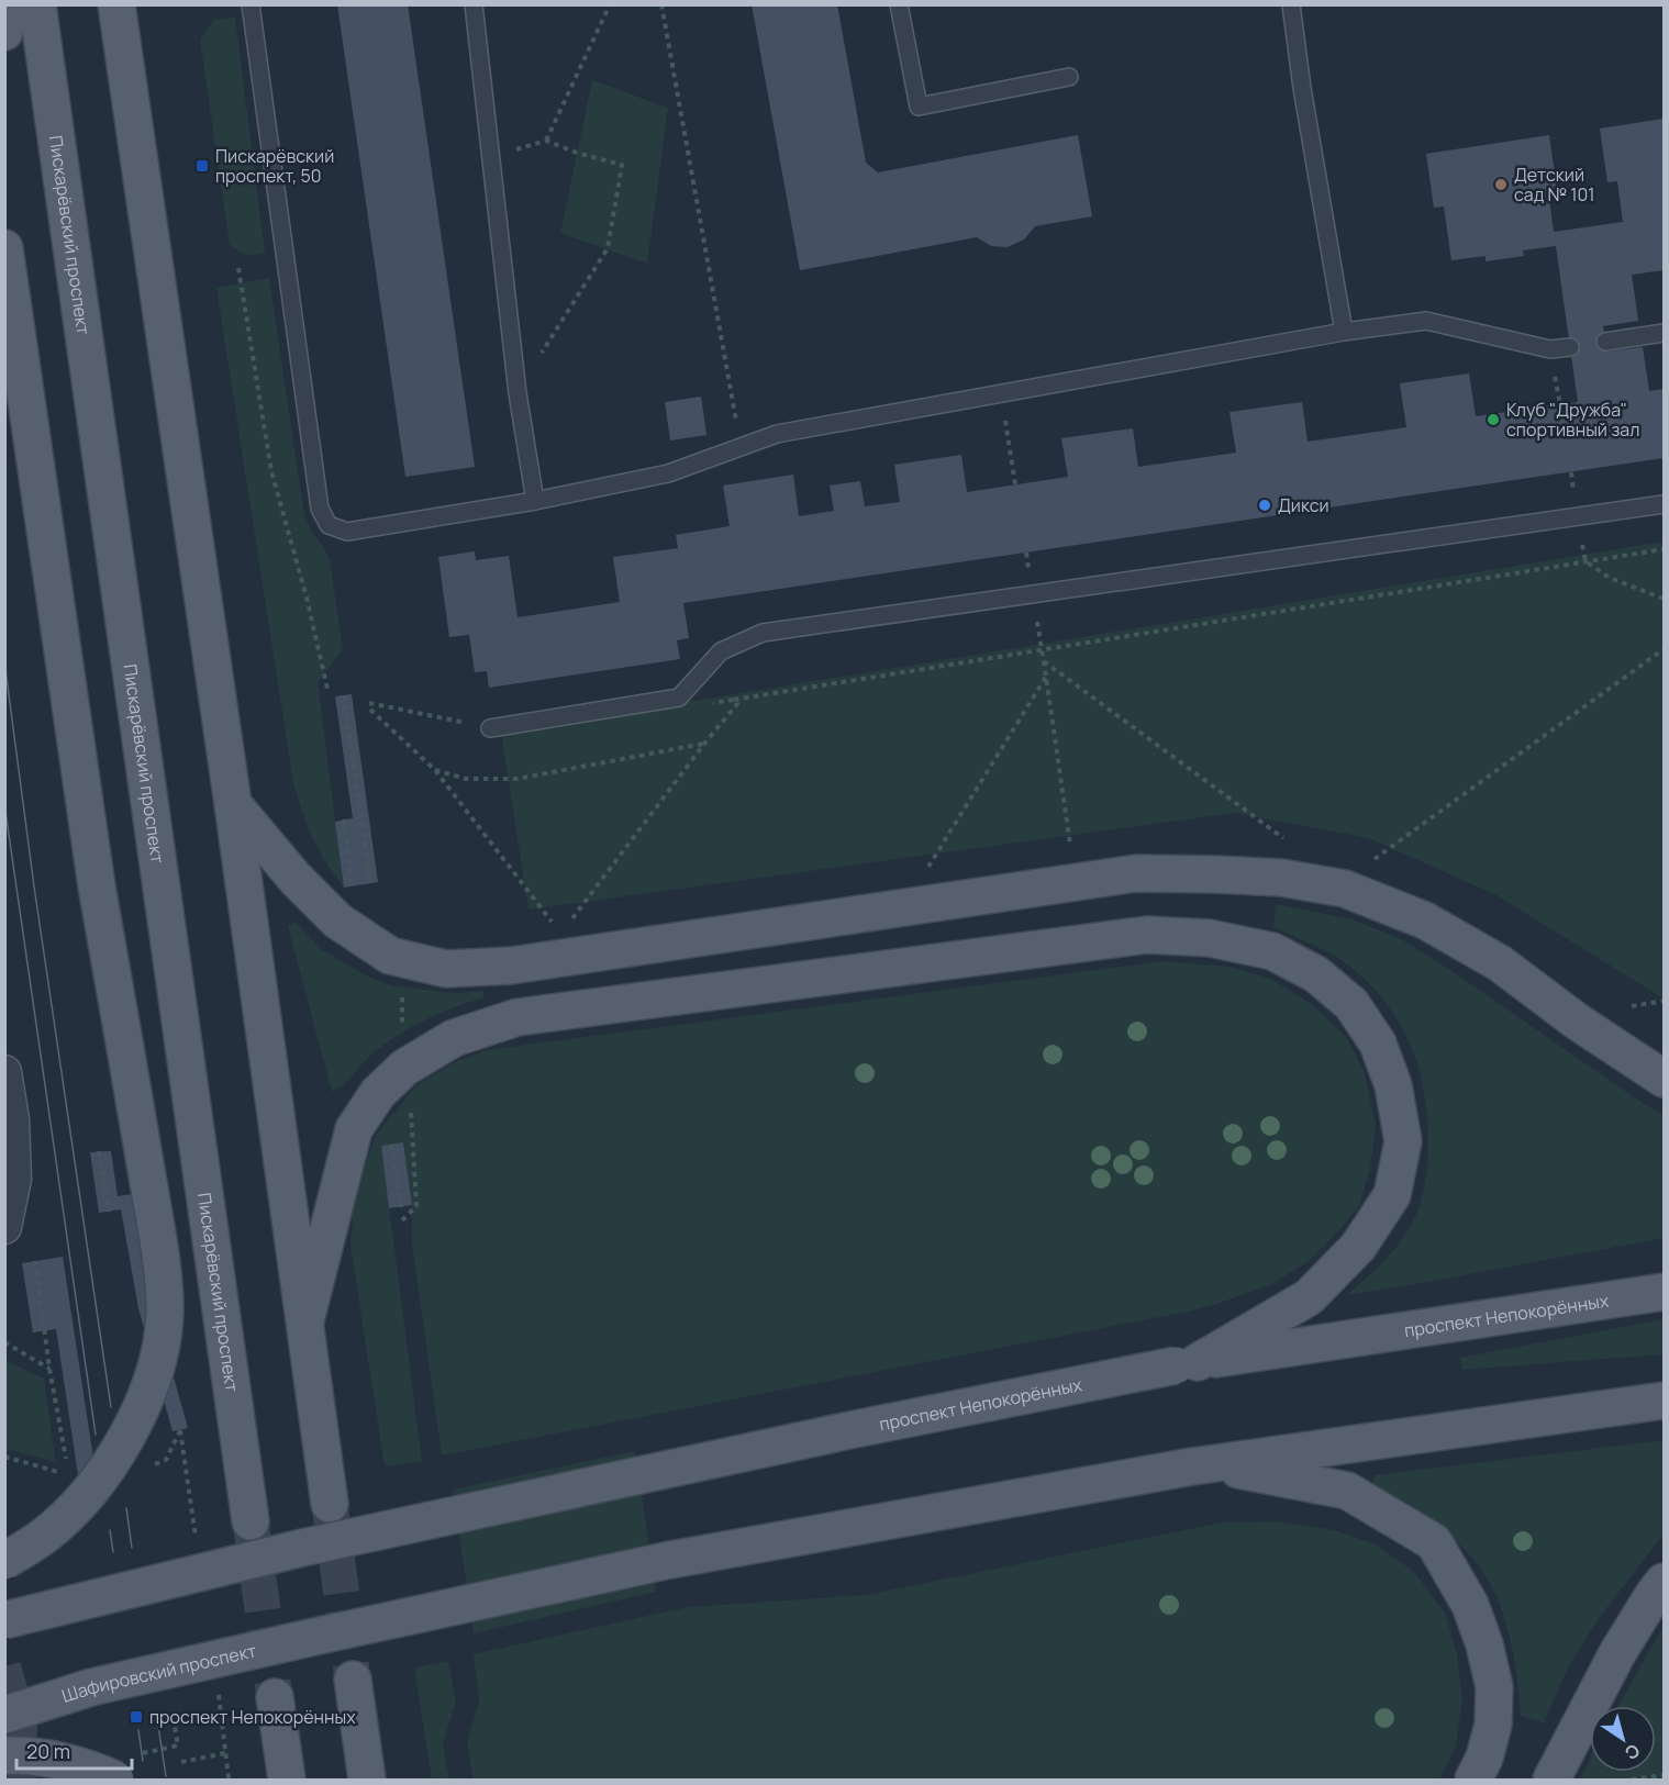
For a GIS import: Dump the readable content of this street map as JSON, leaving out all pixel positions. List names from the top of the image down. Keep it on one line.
{"streets":{"main road":["Пискарёвский проспект","проспект Непокорённых","Шафировский проспект"]},"places":{"transit":["Пискарёвский проспект, 50","проспект Непокорённых"],"other":["Детский сад № 101","Клуб \"Дружба\" спортивный зал","Дикси"]},"scale_bar":"20 m","north":"bottom right"}
